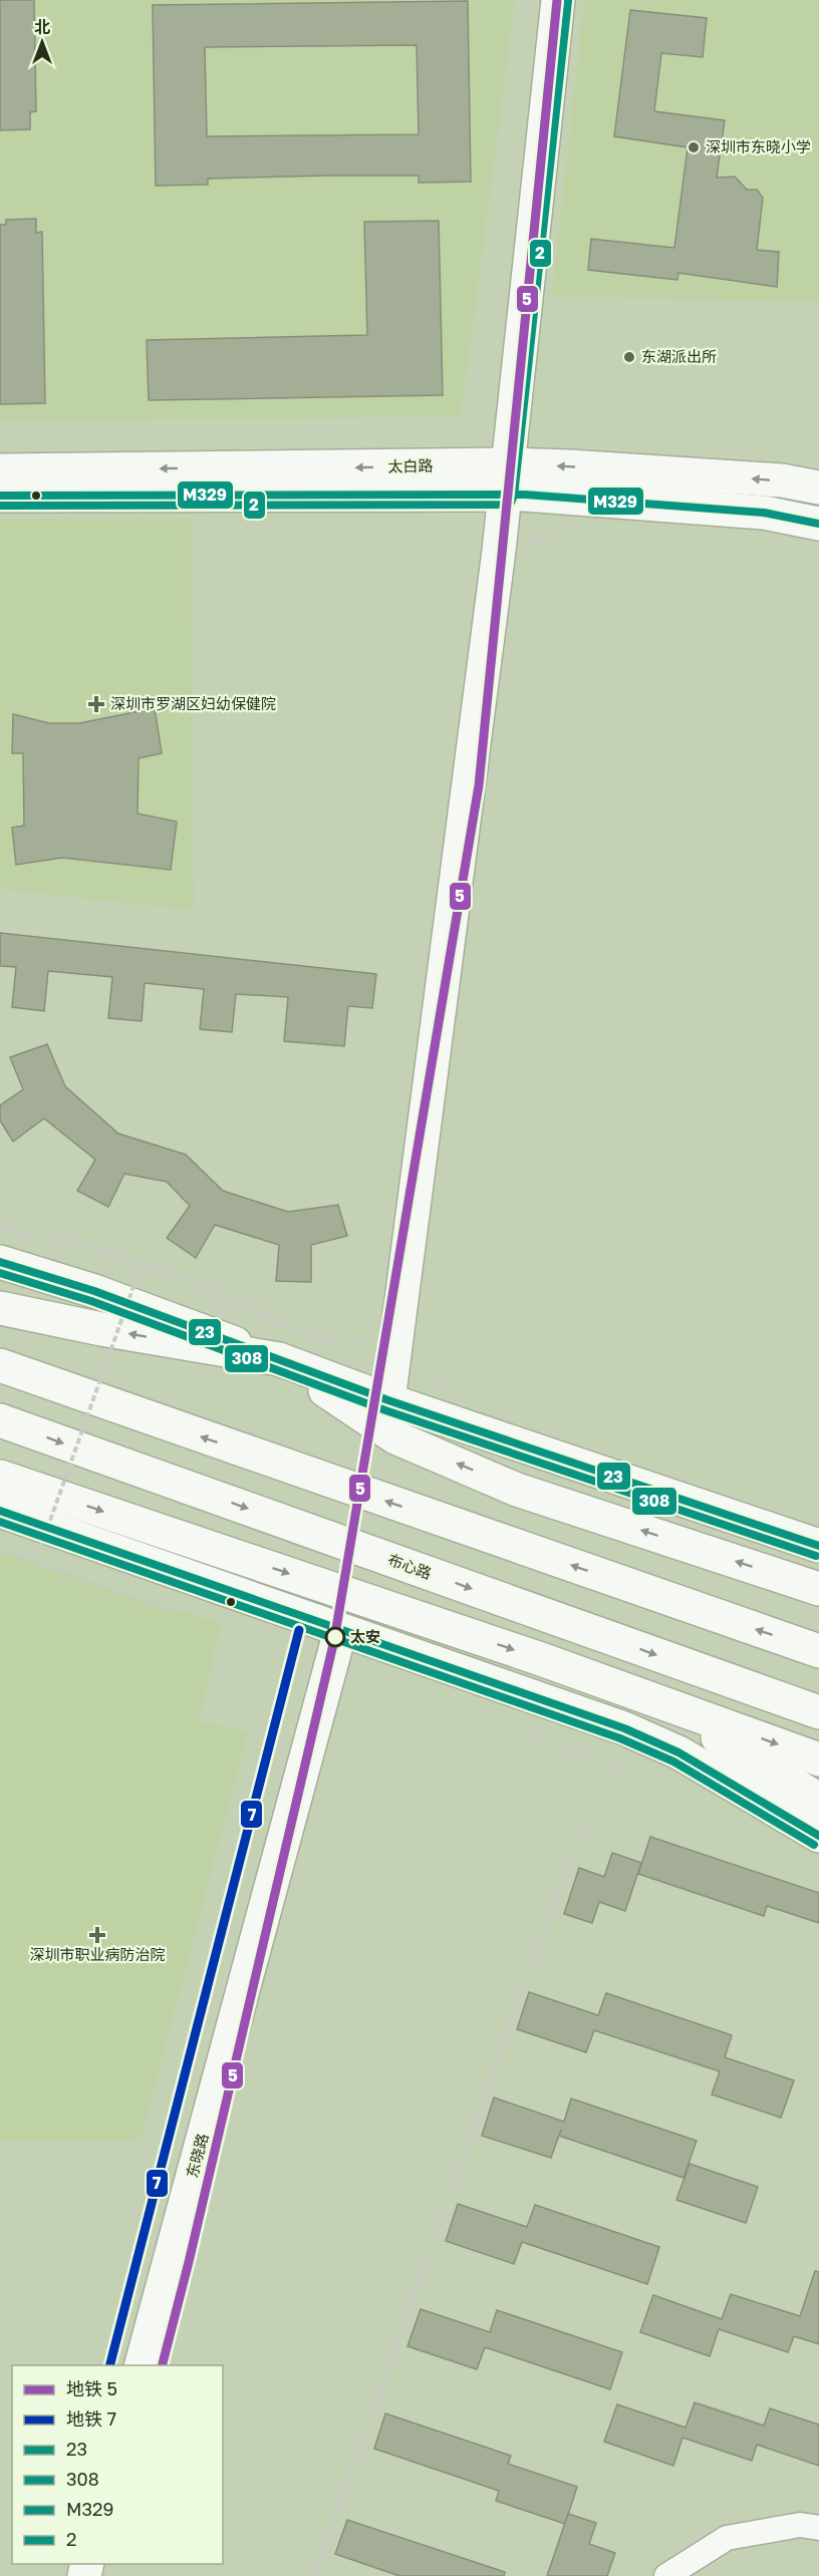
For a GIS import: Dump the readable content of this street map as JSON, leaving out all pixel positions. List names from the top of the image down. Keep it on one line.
{"streets":{"main road":["太白路","布心路","东晓路"]},"places":{"other":["深圳市东晓小学","东湖派出所","太安"],"health":["深圳市罗湖区妇幼保健院","深圳市职业病防治院"]},"lines":["metro line 5","transit line 2","transit line M329","transit line 23","transit line 308","metro line 7"],"legend":["地铁 5","地铁 7","23","308","M329","2"],"north":"top"}
